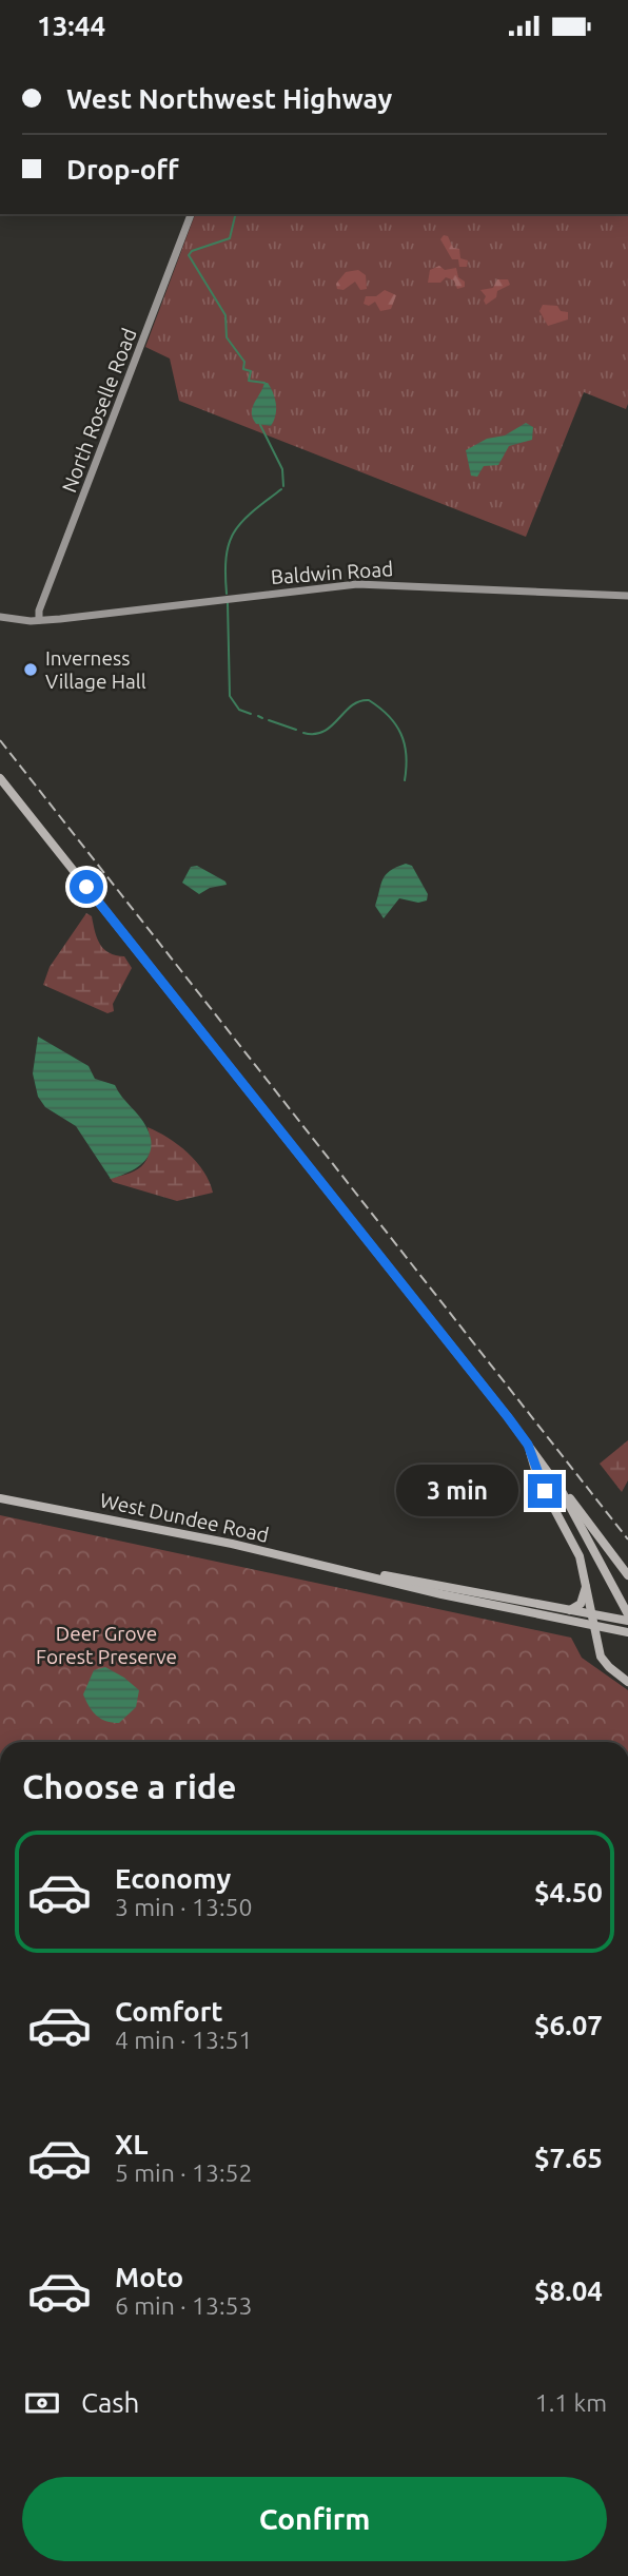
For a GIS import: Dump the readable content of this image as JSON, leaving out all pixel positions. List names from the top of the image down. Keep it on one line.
{"streets":{"main road":["West Dundee Road"],"street":["North Roselle Road","Baldwin Road"]},"crossings":[["North Roselle Road","Baldwin Road"]],"parks":["Deer Grove Forest Preserve"],"places":["Inverness Village Hall"],"page":{"status":"13:44","banner":["West Northwest Highway","Drop-off"],"bubble":"3 min","heading":"Choose a ride","list":[{"name":"Economy","note":"3 min · 13:50","value":"$4.50"},{"name":"Comfort","note":"4 min · 13:51","value":"$6.07"},{"name":"XL","note":"5 min · 13:52","value":"$7.65"},{"name":"Moto","note":"6 min · 13:53","value":"$8.04"}],"pay":["Cash","1.1 km"],"buttons":"Confirm"}}
